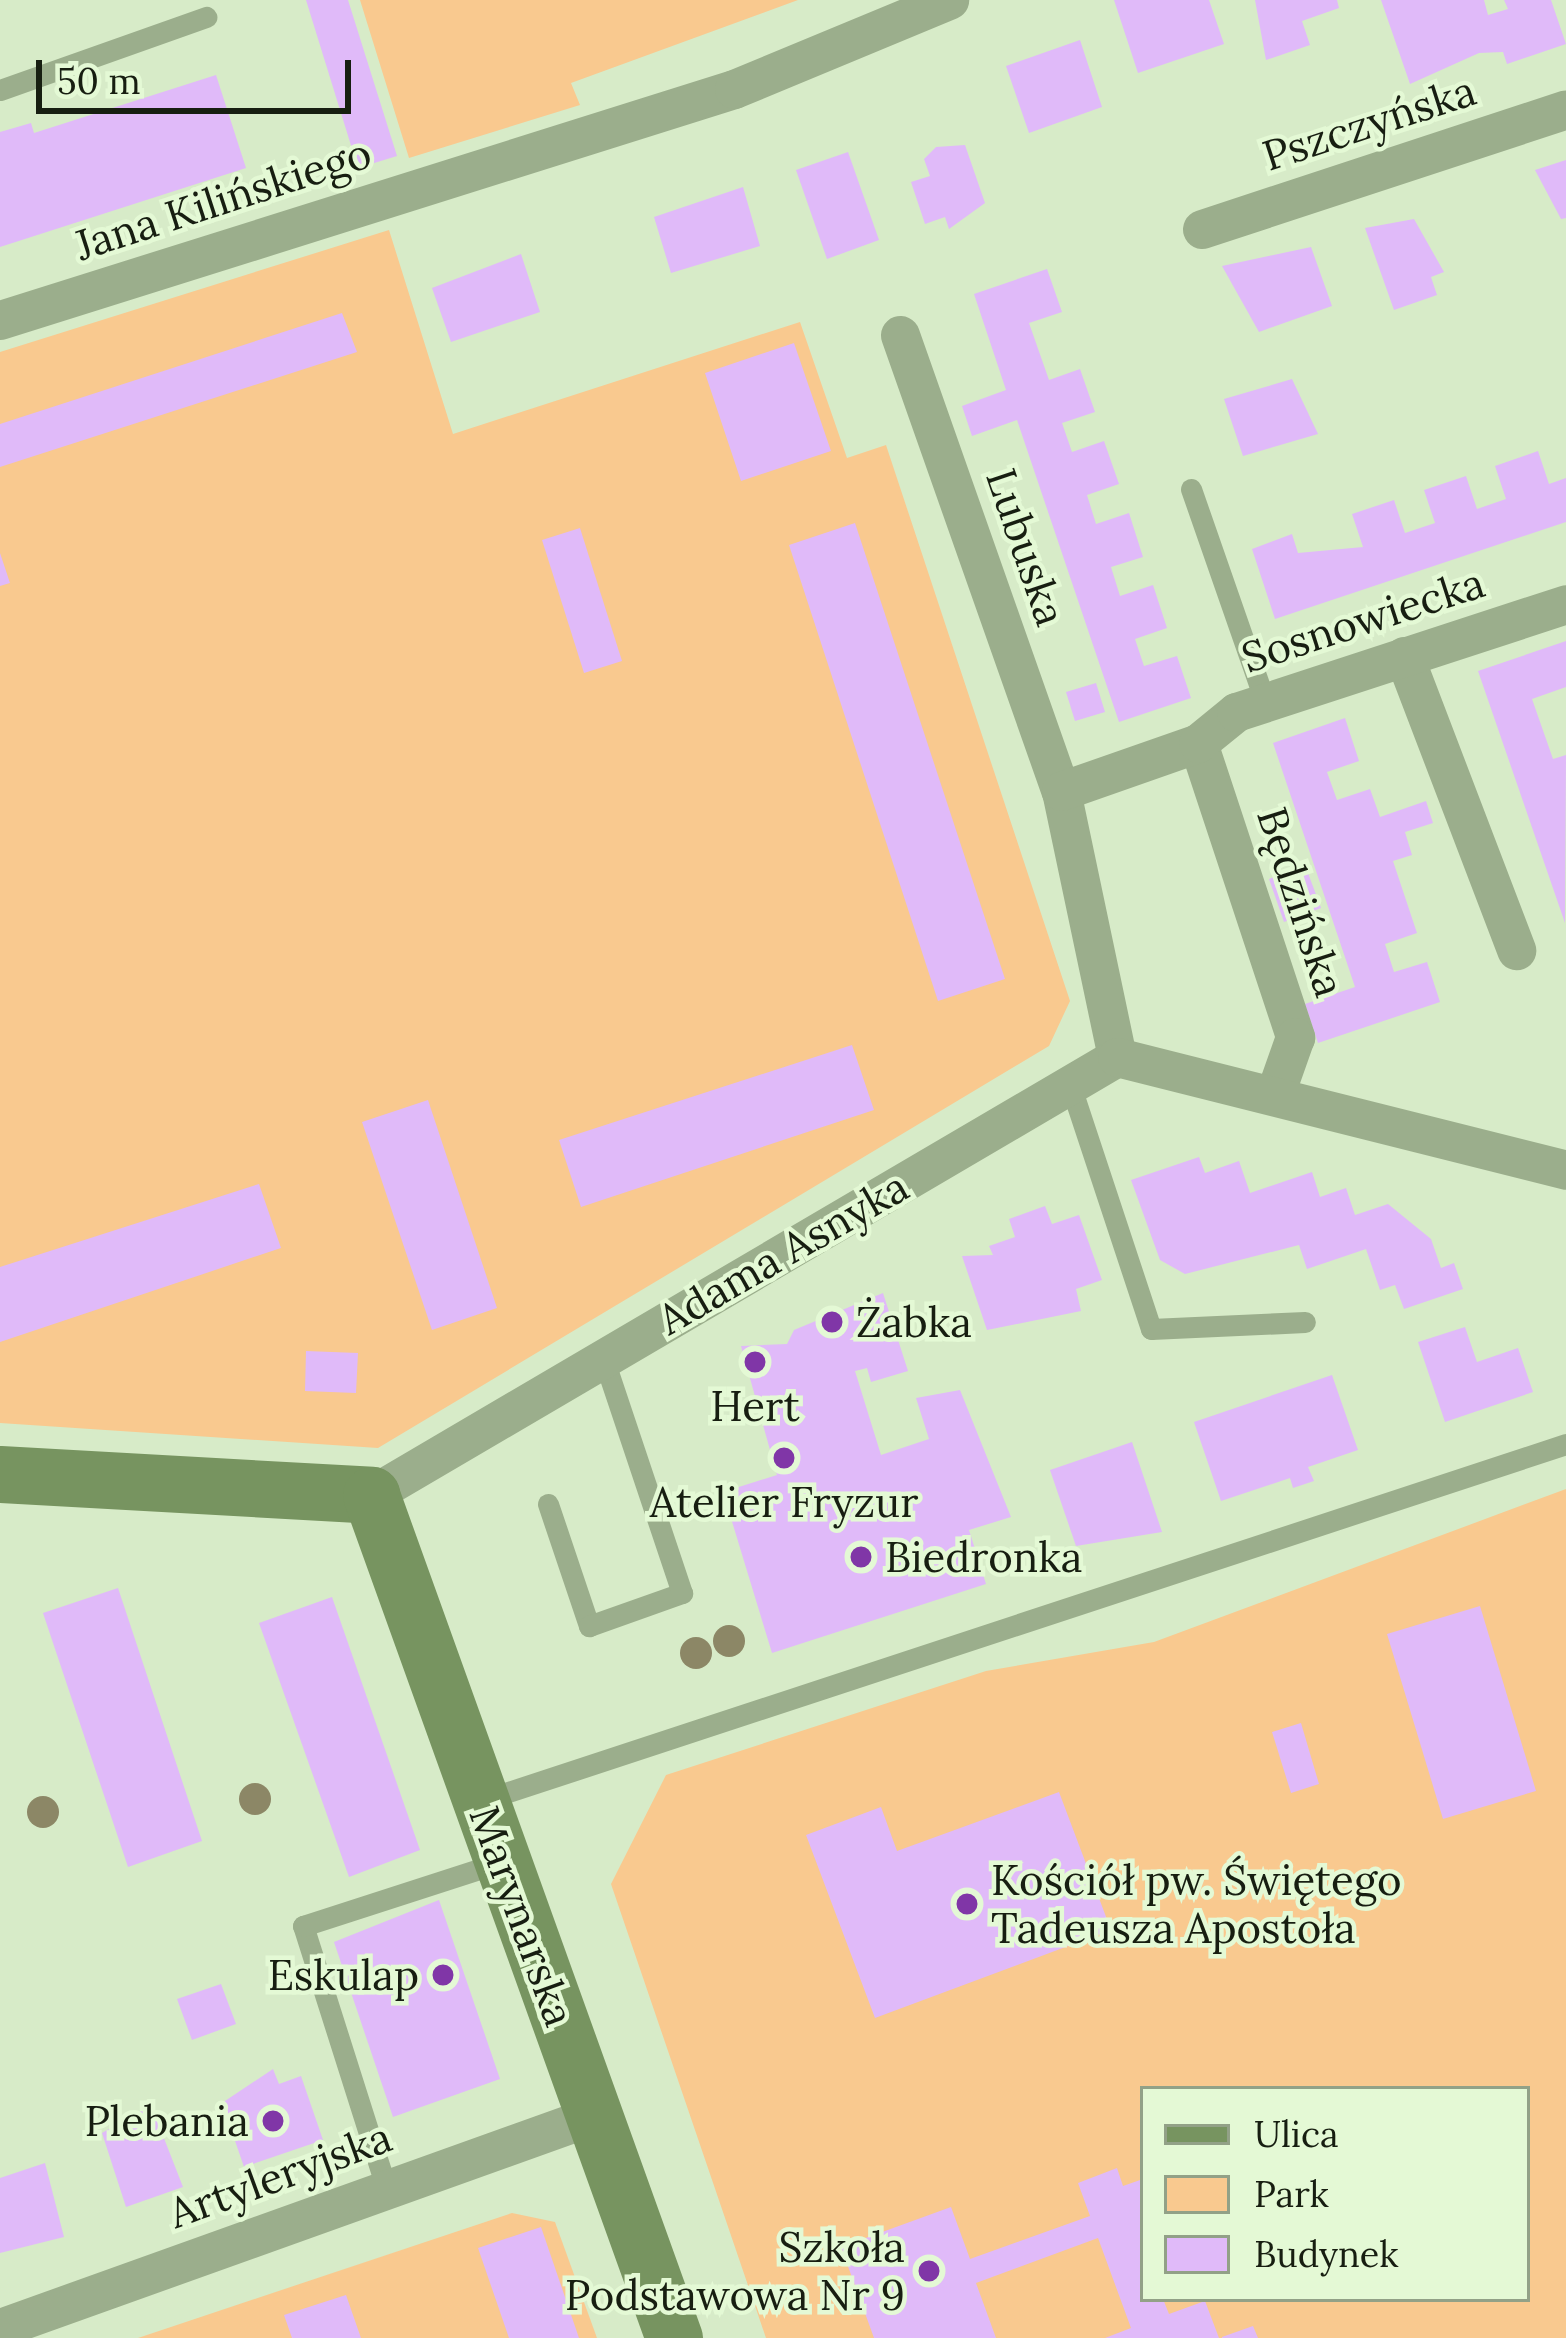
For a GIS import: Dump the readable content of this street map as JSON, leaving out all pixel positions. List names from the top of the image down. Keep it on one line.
{"streets":{"street":["Pszczyńska","Jana Kilińskiego","Lubuska","Sosnowiecka","Będzińska","Adama Asnyka","Marynarska","Artyleryjska"]},"crossings":[["Lubuska","Adama Asnyka"],["Sosnowiecka","Będzińska"],["Adama Asnyka","Marynarska"],["Marynarska","Artyleryjska"]],"places":["Żabka","Hert","Atelier Fryzur","Biedronka","Kościół pw. Świętego Tadeusza Apostoła","Eskulap","Plebania","Szkoła Podstawowa Nr 9"],"legend":["Ulica","Park","Budynek"],"scale_bar":"50 m"}
